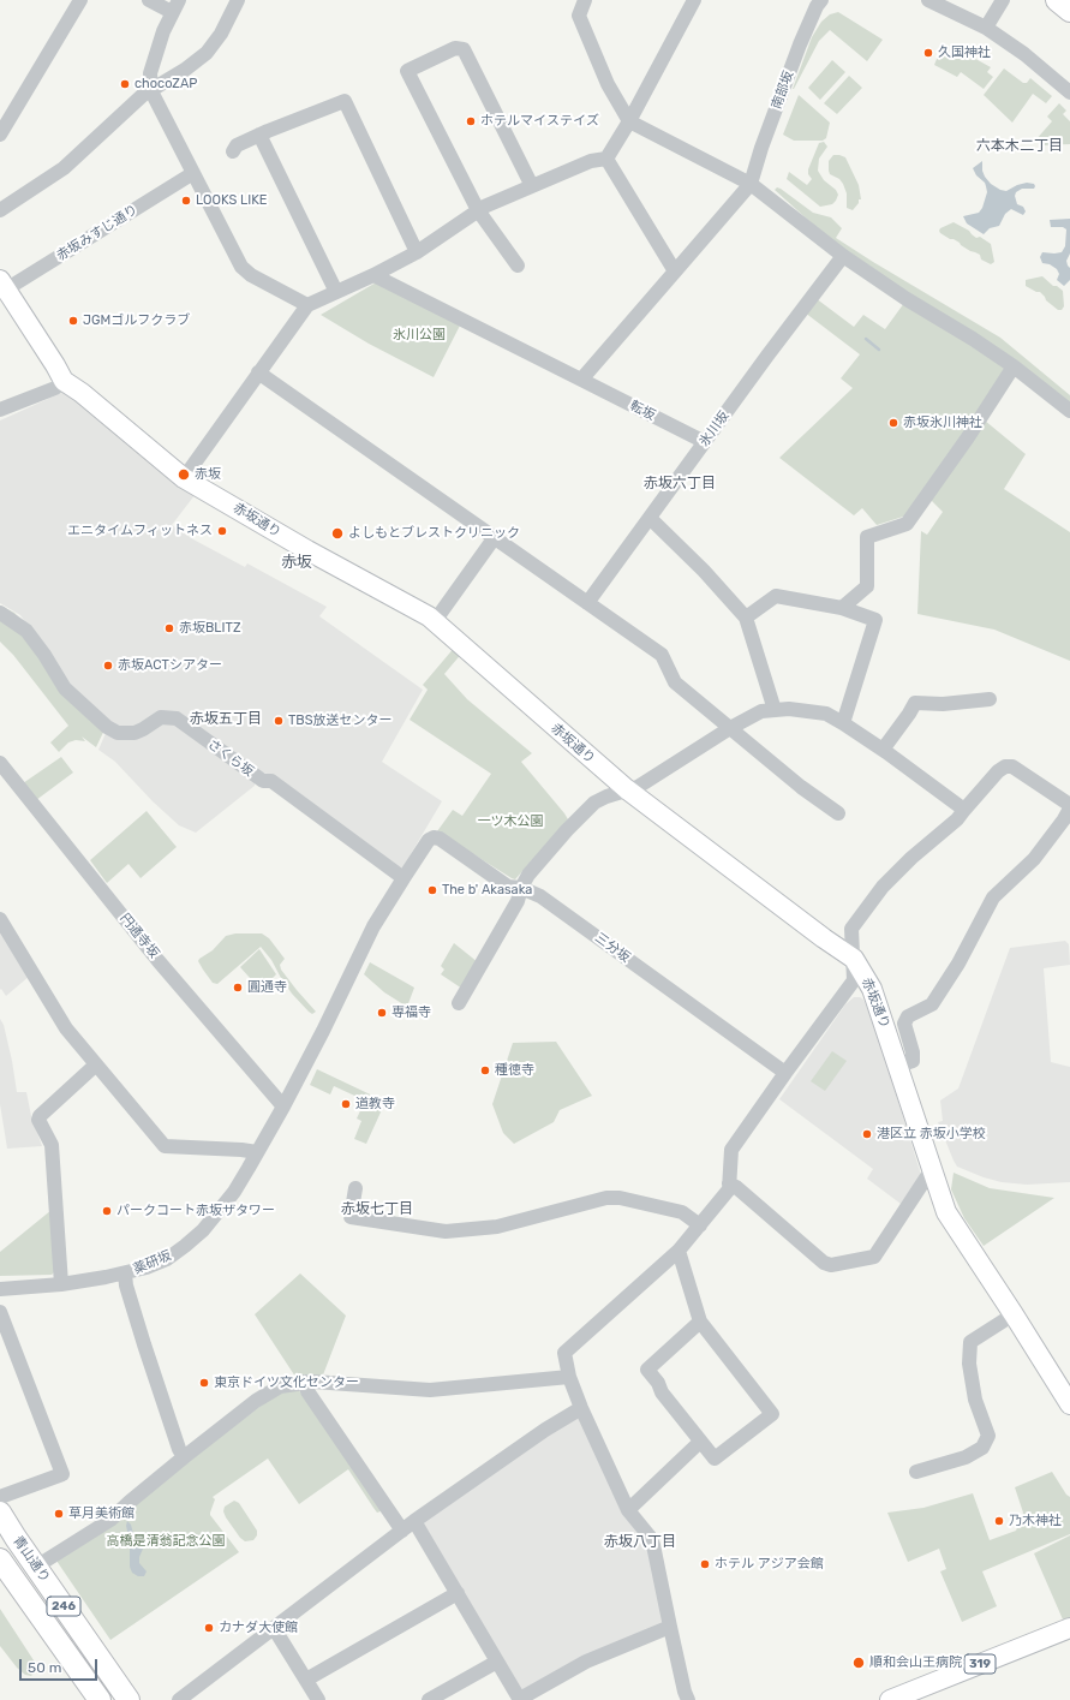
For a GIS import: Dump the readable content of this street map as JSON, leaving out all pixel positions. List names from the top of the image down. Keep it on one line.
{"streets":{"highway":["青山通り","246"],"main road":["赤坂通り","319"],"street":["南部坂","赤坂みすじ通り","転坂","氷川坂","さくら坂","円通寺坂","三分坂","薬研坂"]},"crossings":[["赤坂みすじ通り","赤坂通り"],["転坂","氷川坂"],["さくら坂","薬研坂"],["円通寺坂","薬研坂"],["三分坂","薬研坂"]],"districts":["六本木二丁目","赤坂六丁目","赤坂","赤坂五丁目","赤坂七丁目","赤坂八丁目"],"parks":["氷川公園","一ツ木公園","高橋是清翁記念公園"],"places":["久国神社","chocoZAP","ホテルマイステイズ","LOOKS LIKE","JGMゴルフクラブ","赤坂氷川神社","赤坂","エニタイムフィットネス","よしもとブレストクリニック","赤坂BLITZ","赤坂ACTシアター","TBS放送センター","The b' Akasaka","圓通寺","専福寺","種徳寺","道教寺","港区立 赤坂小学校","パークコート赤坂ザタワー","東京ドイツ文化センター","草月美術館","乃木神社","ホテル アジア会館","カナダ大使館","順和会山王病院"],"scale_bar":"50 m"}
